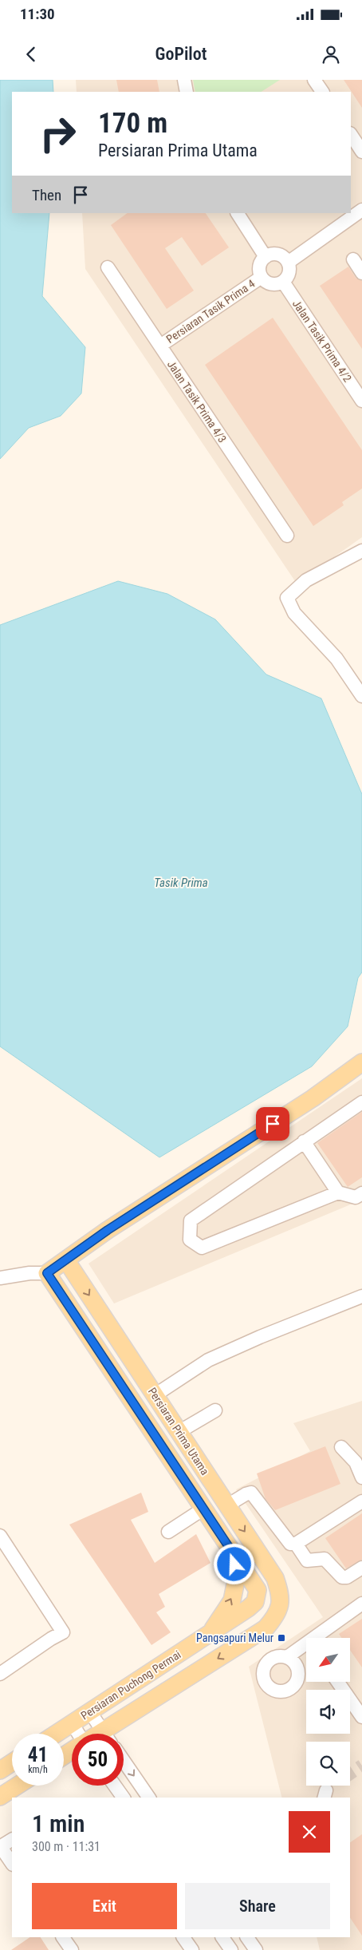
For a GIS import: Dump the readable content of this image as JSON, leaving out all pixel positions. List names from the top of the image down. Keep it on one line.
{"streets":{"main road":["Persiaran Prima Utama","Persiaran Puchong Permai"],"street":["Persiaran Tasik Prima 4","Jalan Tasik Prima 4/2","Jalan Tasik Prima 4/3"]},"crossings":[["Persiaran Tasik Prima 4","Jalan Tasik Prima 4/2"],["Persiaran Tasik Prima 4","Jalan Tasik Prima 4/3"],["Persiaran Prima Utama","Persiaran Puchong Permai"]],"water":["Tasik Prima"],"places":{"transit":["Pangsapuri Melur"]},"north":"bottom left","page":{"status":"11:30","header":"GoPilot","turn":["170 m","Persiaran Prima Utama"],"then":"Then","speed":"41 km/h","limit":"50","heading":["1 min","300 m · 11:31"],"buttons":["Exit","Share"]}}
